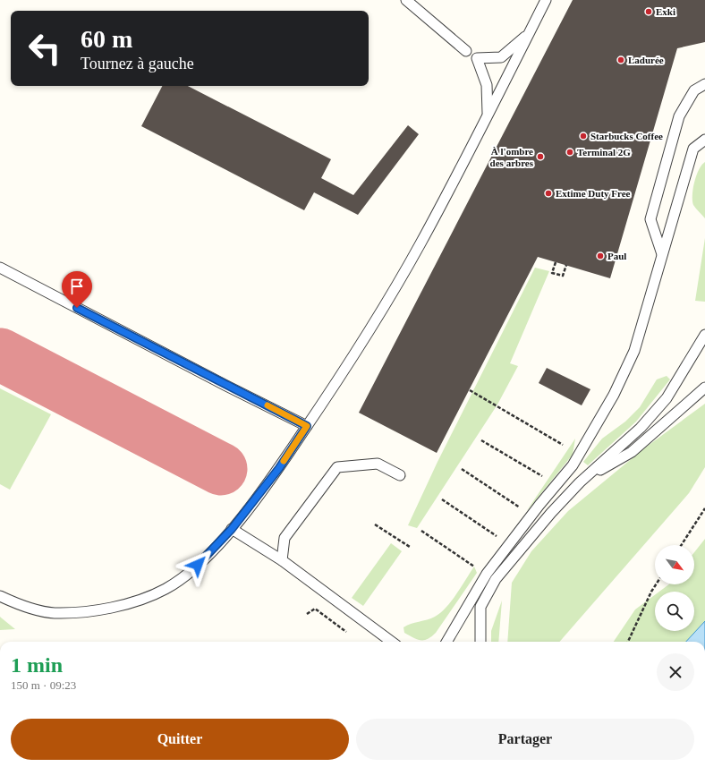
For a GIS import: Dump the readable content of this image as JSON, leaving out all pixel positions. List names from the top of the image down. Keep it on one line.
{"places":["Exki","Ladurée","Starbucks Coffee","Terminal 2G","À l'ombre des arbres","Extime Duty Free","Paul"],"north":"bottom right","page":{"turn":["60 m","Tournez à gauche"],"heading":["1 min","150 m · 09:23"],"buttons":["Quitter","Partager"]}}
